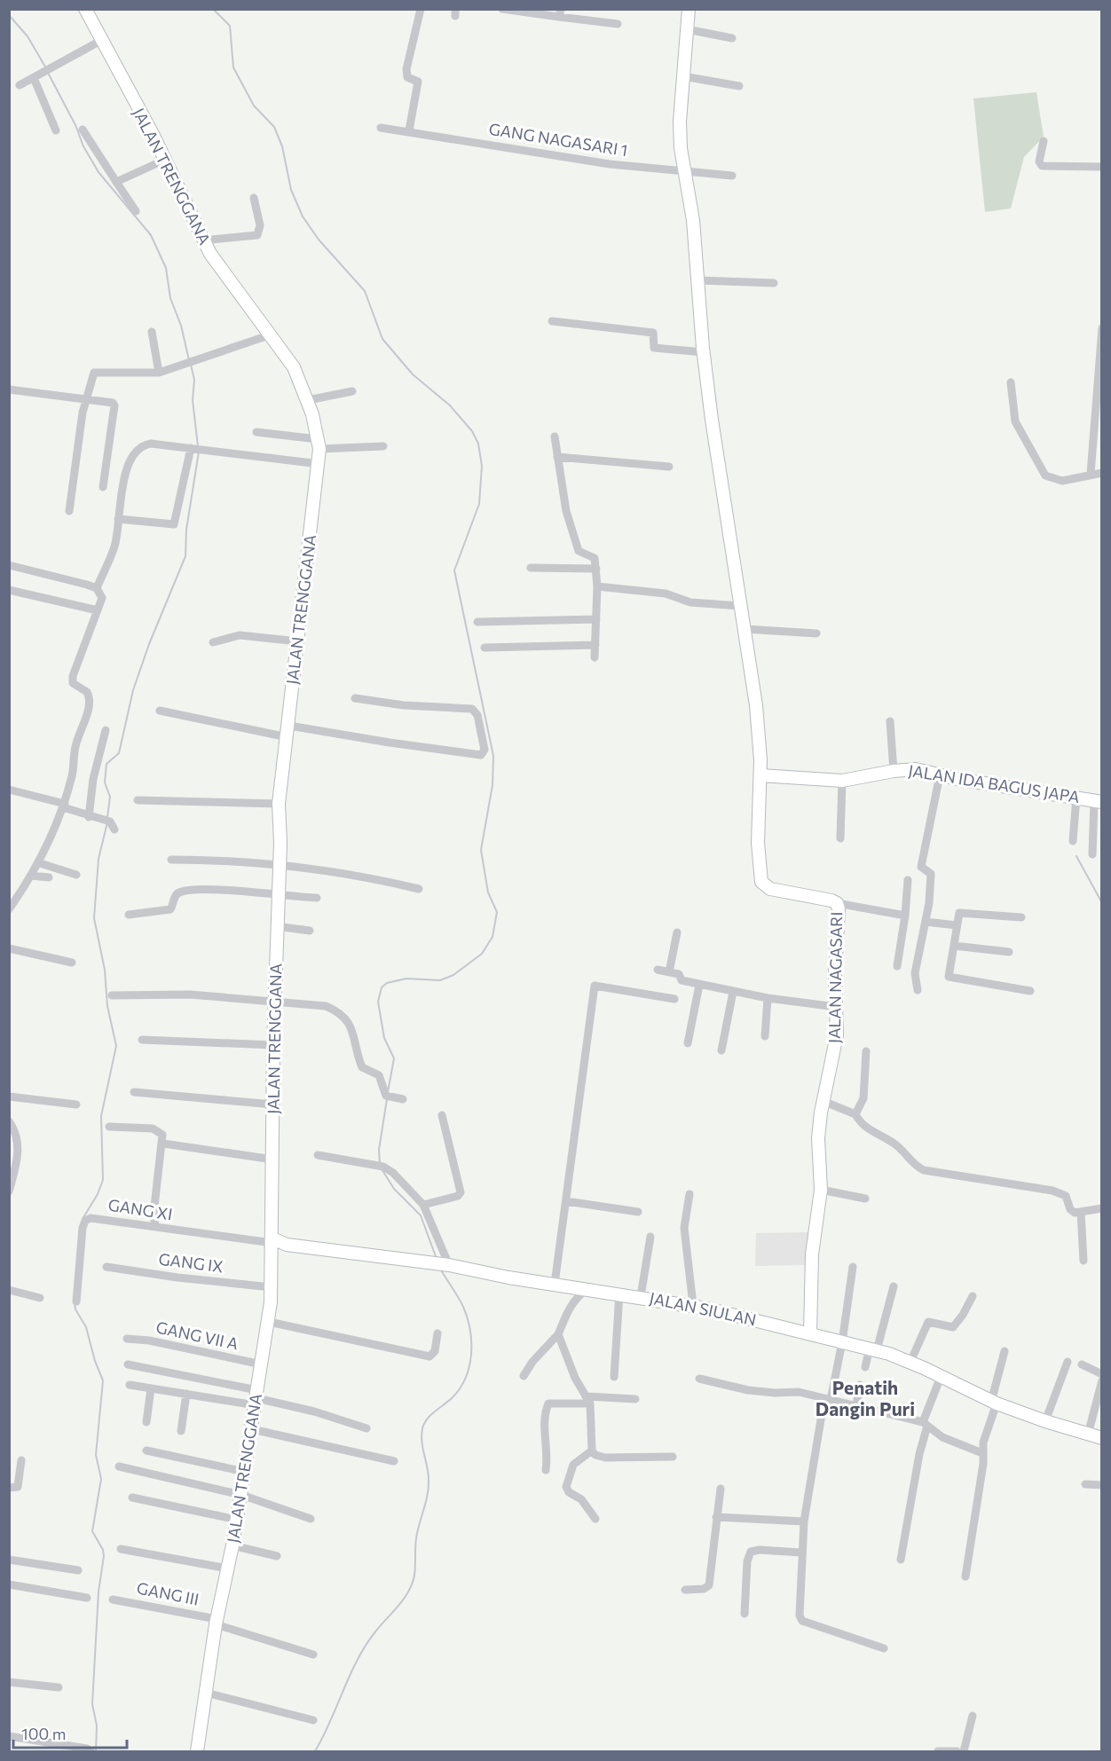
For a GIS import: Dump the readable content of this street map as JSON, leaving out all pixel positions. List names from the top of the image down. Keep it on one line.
{"streets":{"street":["GANG NAGASARI 1","JALAN TRENGGANA","JALAN IDA BAGUS JAPA","JALAN NAGASARI","GANG XI","GANG IX","JALAN SIULAN","GANG VII A","GANG III"]},"crossings":[["JALAN TRENGGANA","GANG XI"],["JALAN TRENGGANA","GANG IX"],["JALAN TRENGGANA","JALAN SIULAN"],["JALAN TRENGGANA","GANG VII A"],["JALAN TRENGGANA","GANG III"],["JALAN IDA BAGUS JAPA","JALAN NAGASARI"],["JALAN NAGASARI","JALAN SIULAN"],["GANG XI","JALAN SIULAN"]],"districts":["Penatih Dangin Puri"],"scale_bar":"100 m"}
